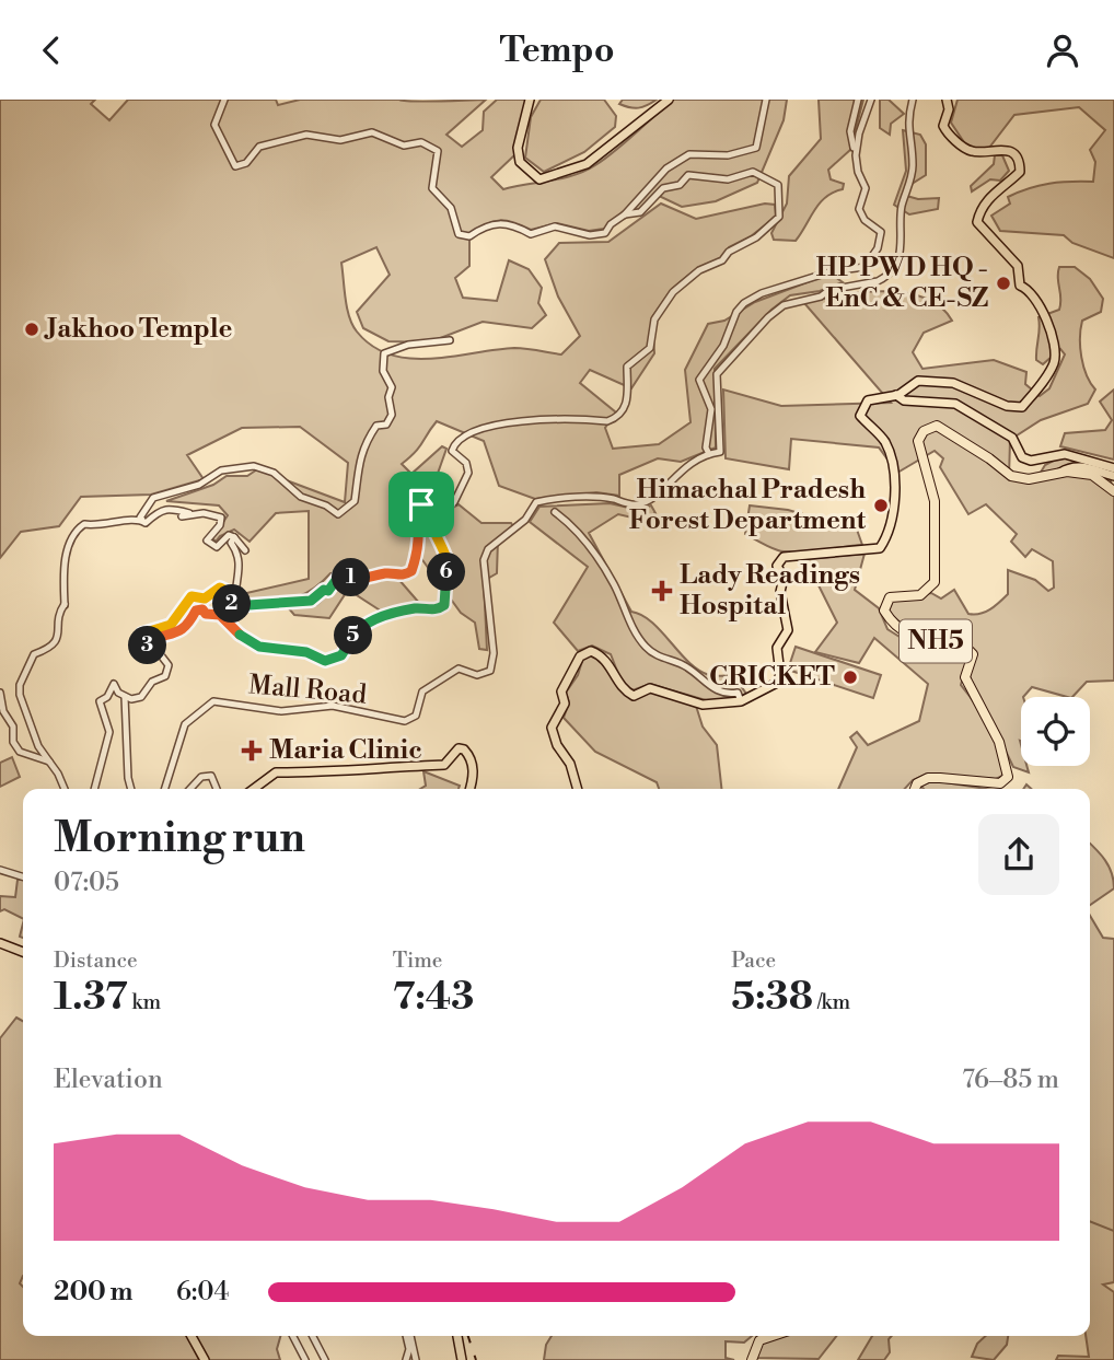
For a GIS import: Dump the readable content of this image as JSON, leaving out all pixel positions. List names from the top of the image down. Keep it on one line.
{"streets":{"highway":["NH5"],"street":["Mall Road"]},"places":{"other":["HP PWD HQ - EnC & CE-SZ","Jakhoo Temple","Himachal Pradesh Forest Department","CRICKET"],"health":["Lady Readings Hospital","Maria Clinic"]},"page":{"header":"Tempo","pins":["6","1","2","5","3"],"heading":["Morning run","07:05"],"stats":[["Distance","1.37 km"],["Time","7:43"],["Pace","5:38 /km"]],"chart":["Elevation","76–85 m"],"list":[{"name":"200 m","note":"6:04"}]}}
